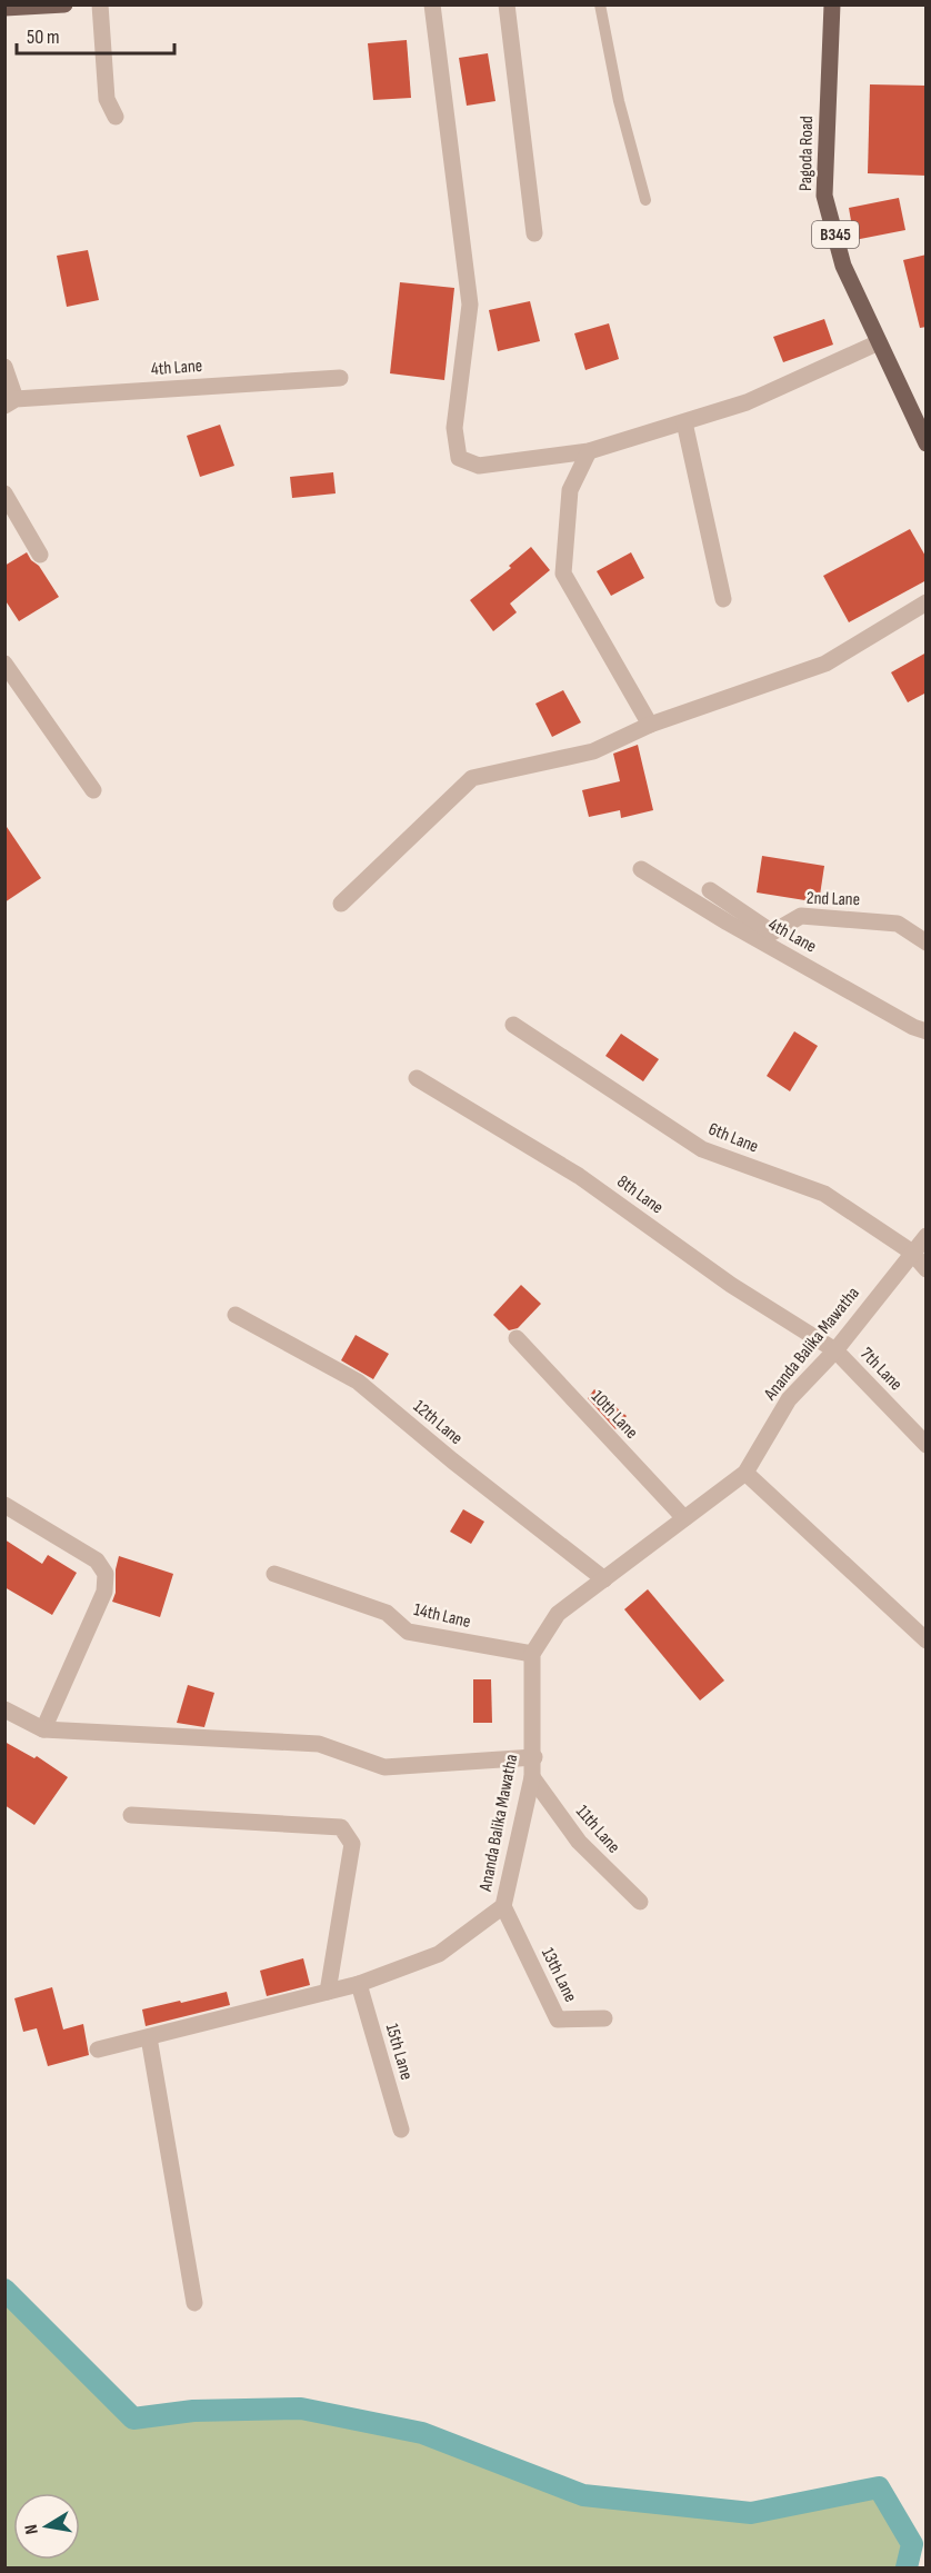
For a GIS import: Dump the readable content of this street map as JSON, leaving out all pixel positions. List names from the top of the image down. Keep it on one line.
{"streets":{"main road":["Pagoda Road","B345"],"street":["4th Lane","2nd Lane","6th Lane","8th Lane","Ananda Balika Mawatha","7th Lane","10th Lane","12th Lane","14th Lane","11th Lane","13th Lane","15th Lane"]},"crossings":[["6th Lane","Ananda Balika Mawatha"],["8th Lane","Ananda Balika Mawatha"],["8th Lane","7th Lane"],["Ananda Balika Mawatha","7th Lane"],["Ananda Balika Mawatha","10th Lane"],["Ananda Balika Mawatha","12th Lane"],["Ananda Balika Mawatha","14th Lane"],["Ananda Balika Mawatha","11th Lane"],["Ananda Balika Mawatha","13th Lane"],["Ananda Balika Mawatha","15th Lane"]],"scale_bar":"50 m","north":"left"}
